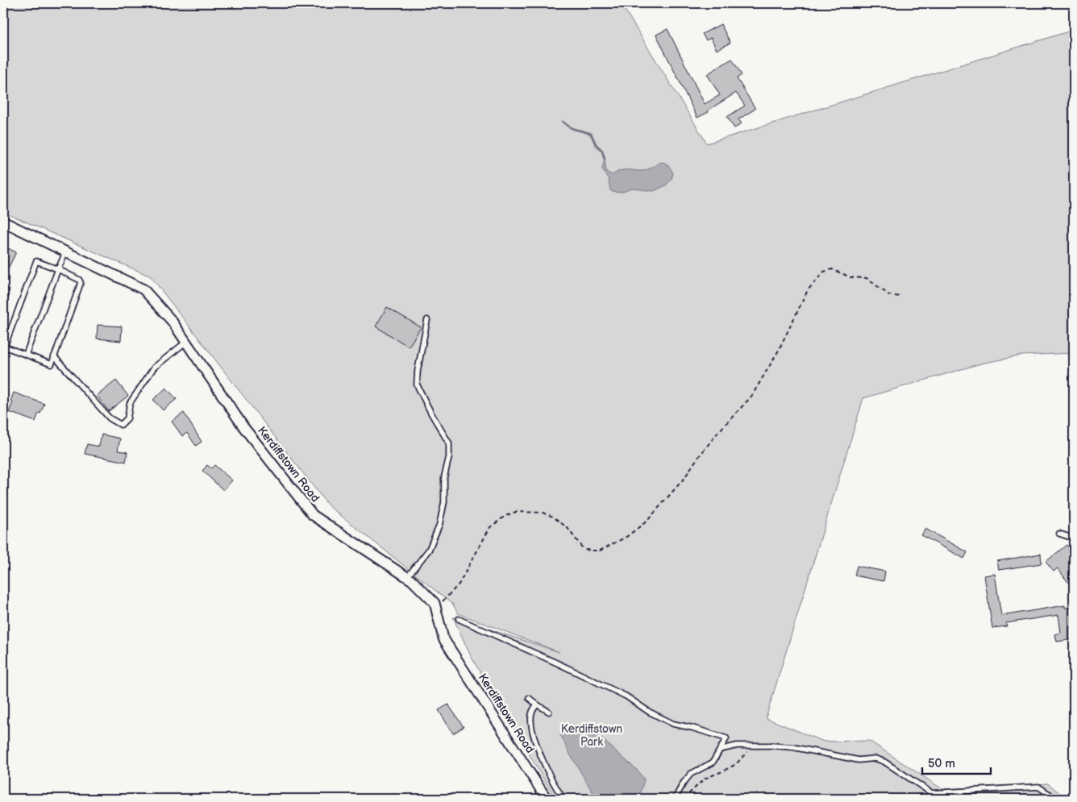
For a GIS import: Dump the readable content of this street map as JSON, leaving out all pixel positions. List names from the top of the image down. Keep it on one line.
{"streets":{"street":["Kerdiffstown Road"]},"parks":["Kerdiffstown Park"],"scale_bar":"50 m"}
